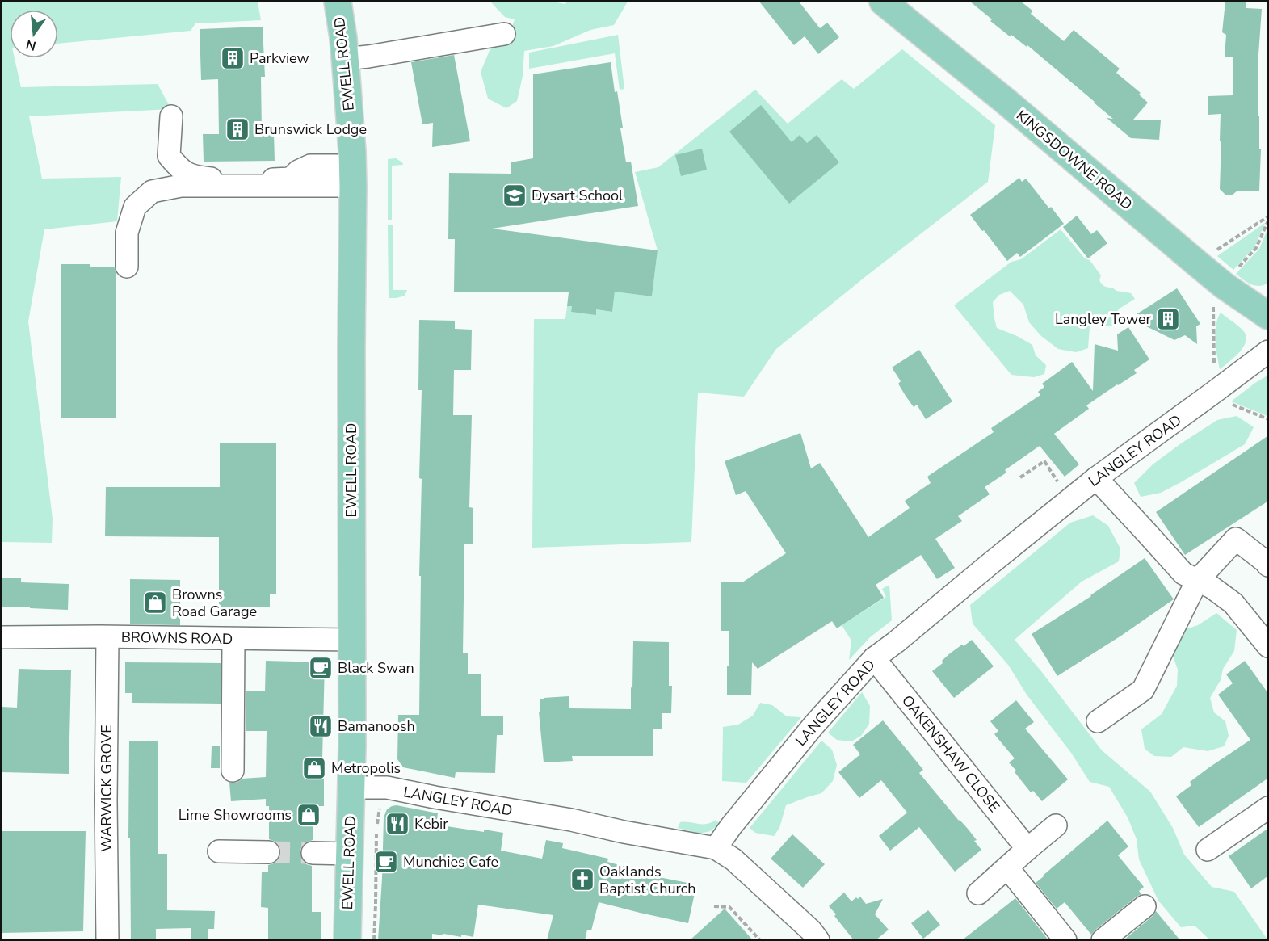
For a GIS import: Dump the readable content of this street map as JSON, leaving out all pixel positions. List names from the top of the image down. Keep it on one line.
{"streets":{"main road":["EWELL ROAD","KINGSDOWNE ROAD"],"street":["LANGLEY ROAD","BROWNS ROAD","OAKENSHAW CLOSE","WARWICK GROVE"]},"crossings":[["EWELL ROAD","LANGLEY ROAD"],["EWELL ROAD","BROWNS ROAD"],["LANGLEY ROAD","OAKENSHAW CLOSE"],["BROWNS ROAD","WARWICK GROVE"]],"places":{"building":["Parkview","Brunswick Lodge","Langley Tower"],"school or university":["Dysart School"],"shop":["Browns Road Garage","Metropolis","Lime Showrooms"],"cafe":["Black Swan","Munchies Cafe"],"restaurant":["Bamanoosh","Kebir"],"church":["Oaklands Baptist Church"]},"north":"bottom"}
